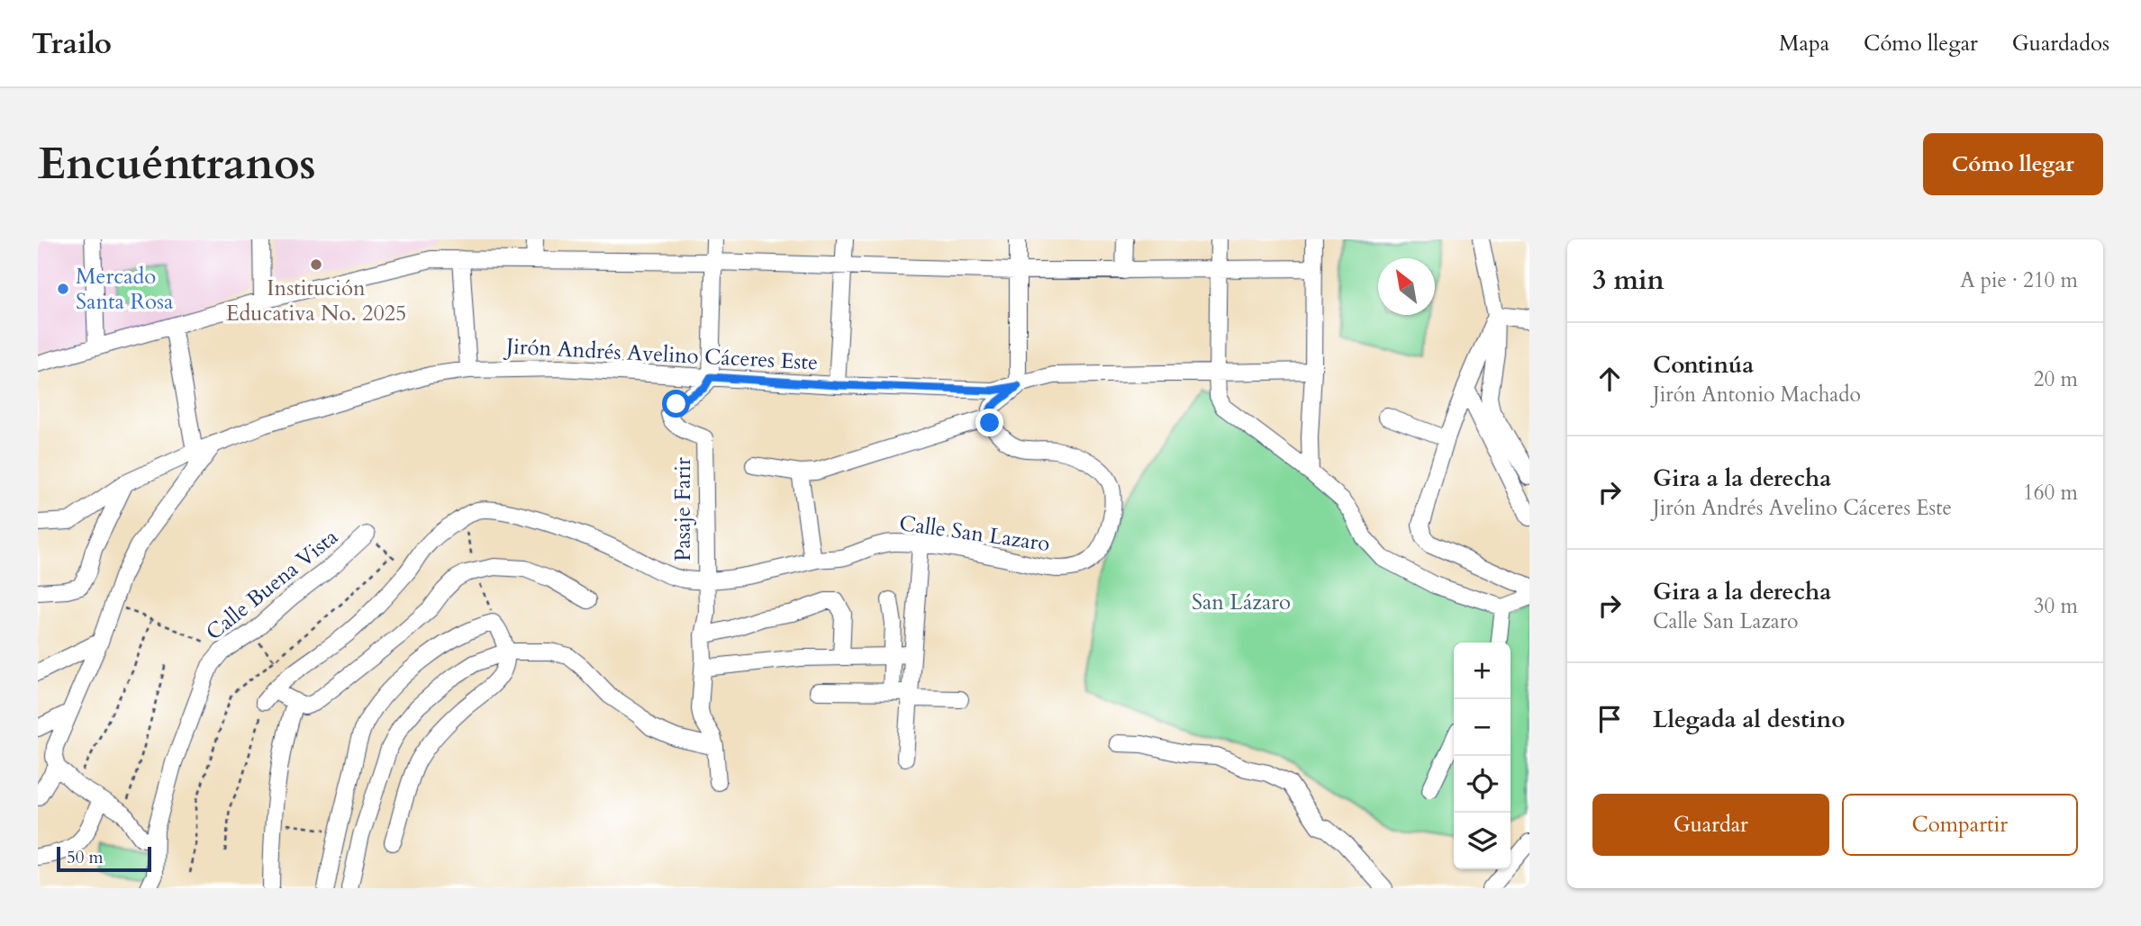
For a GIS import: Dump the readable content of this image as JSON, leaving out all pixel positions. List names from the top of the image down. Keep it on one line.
{"streets":{"street":["Jirón Andrés Avelino Cáceres Este","Pasaje Farir","Calle San Lazaro","Calle Buena Vista"]},"crossings":[["Jirón Andrés Avelino Cáceres Este","Pasaje Farir"],["Pasaje Farir","Calle San Lazaro"]],"parks":["San Lázaro"],"places":["Institución Educativa No. 2025","Mercado Santa Rosa"],"scale_bar":"50 m","north":"top left","page":{"header":"Trailo","nav":["Mapa","Cómo llegar","Guardados"],"buttons":["Cómo llegar",["Guardar","Compartir"]],"title":"Encuéntranos","heading":["3 min","A pie · 210 m"],"list":[["Continúa","Jirón Antonio Machado","20 m"],["Gira a la derecha","Jirón Andrés Avelino Cáceres Este","160 m"],["Gira a la derecha","Calle San Lazaro","30 m"],"Llegada al destino"],"map_buttons":["+","−"],"scale":"50 m"}}
